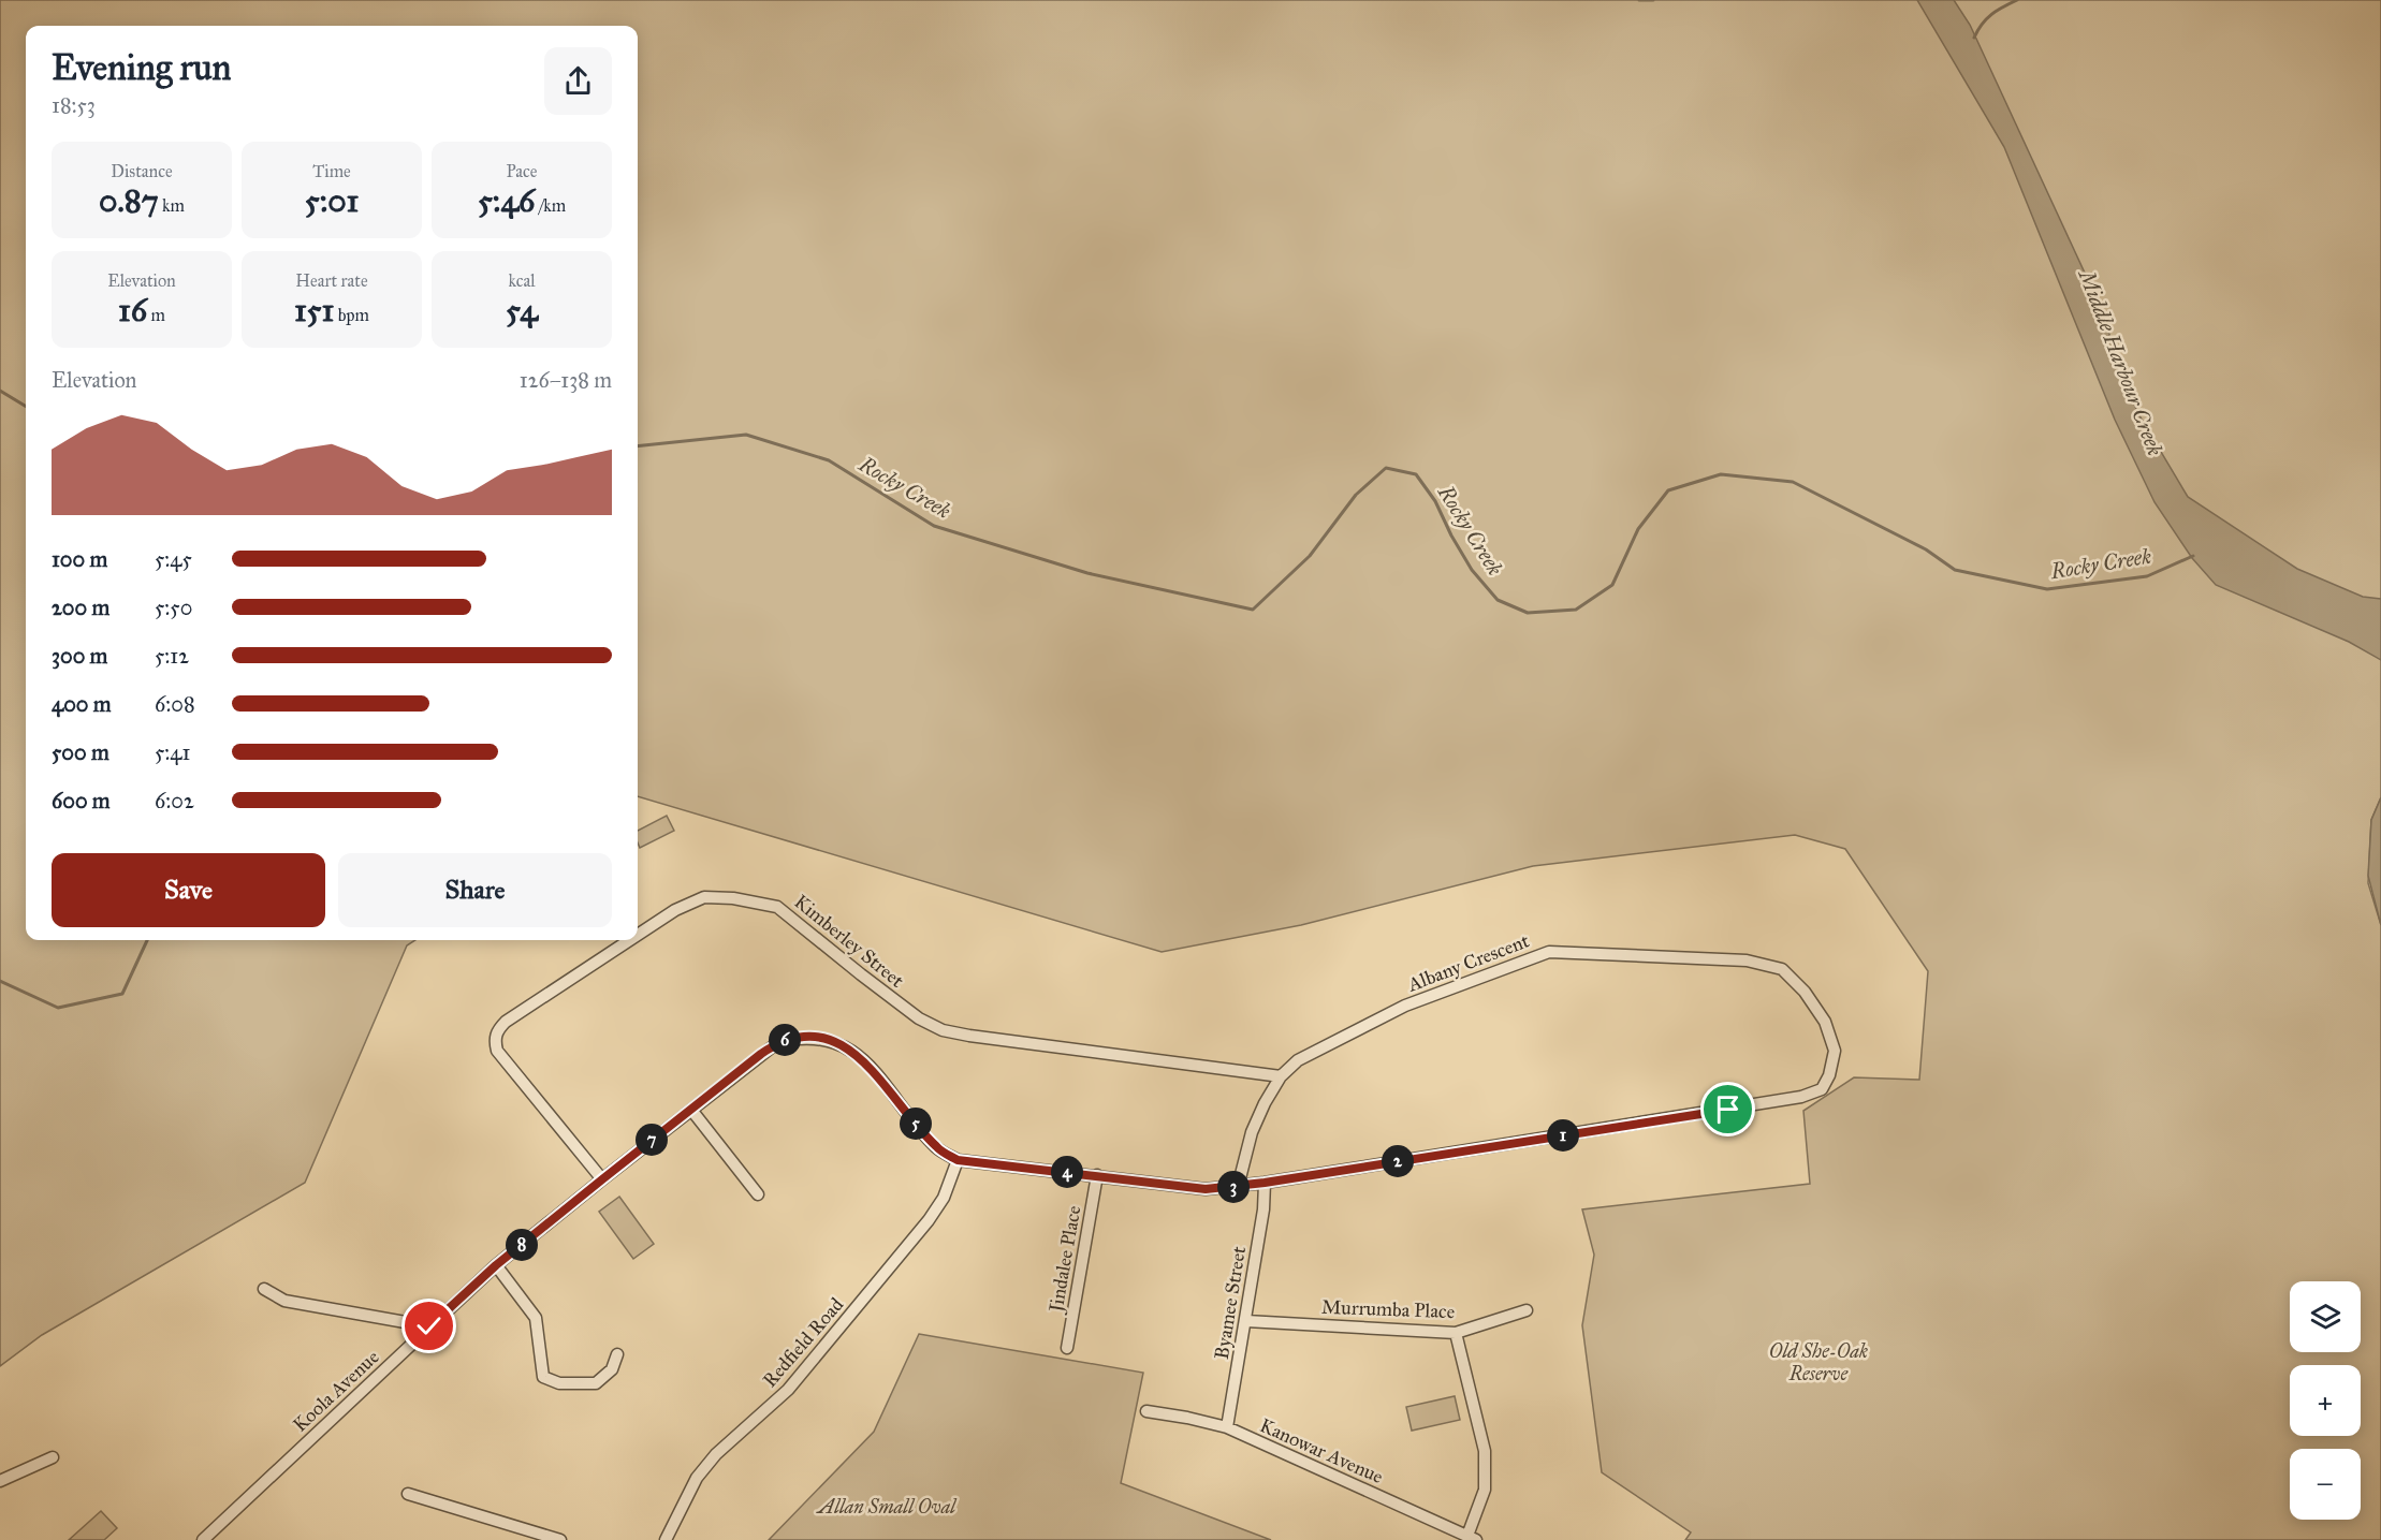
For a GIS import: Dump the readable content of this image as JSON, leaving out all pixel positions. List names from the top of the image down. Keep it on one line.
{"streets":{"street":["Kimberley Street","Albany Crescent","Jindalee Place","Byamee Street","Murrumba Place","Redfield Road","Koola Avenue","Kanowar Avenue"]},"crossings":[["Kimberley Street","Albany Crescent"],["Kimberley Street","Koola Avenue"],["Albany Crescent","Byamee Street"],["Byamee Street","Murrumba Place"],["Byamee Street","Kanowar Avenue"],["Redfield Road","Koola Avenue"]],"water":["Middle Harbour Creek","Rocky Creek"],"parks":["Old She-Oak Reserve","Allan Small Oval"],"page":{"heading":["Evening run","18:53"],"stats":[["Distance","0.87 km"],["Time","5:01"],["Pace","5:46 /km"],["Elevation","16 m"],["Heart rate","151 bpm"],["kcal","54"]],"chart":["Elevation","126–138 m"],"list":[{"name":"100 m","note":"5:45"},{"name":"200 m","note":"5:50"},{"name":"300 m","note":"5:12"},{"name":"400 m","note":"6:08"},{"name":"500 m","note":"5:41"},{"name":"600 m","note":"6:02"}],"buttons":["Save","Share"],"pins":["6","5","1","7","2","4","3","8"],"map_buttons":["+","−"]}}
